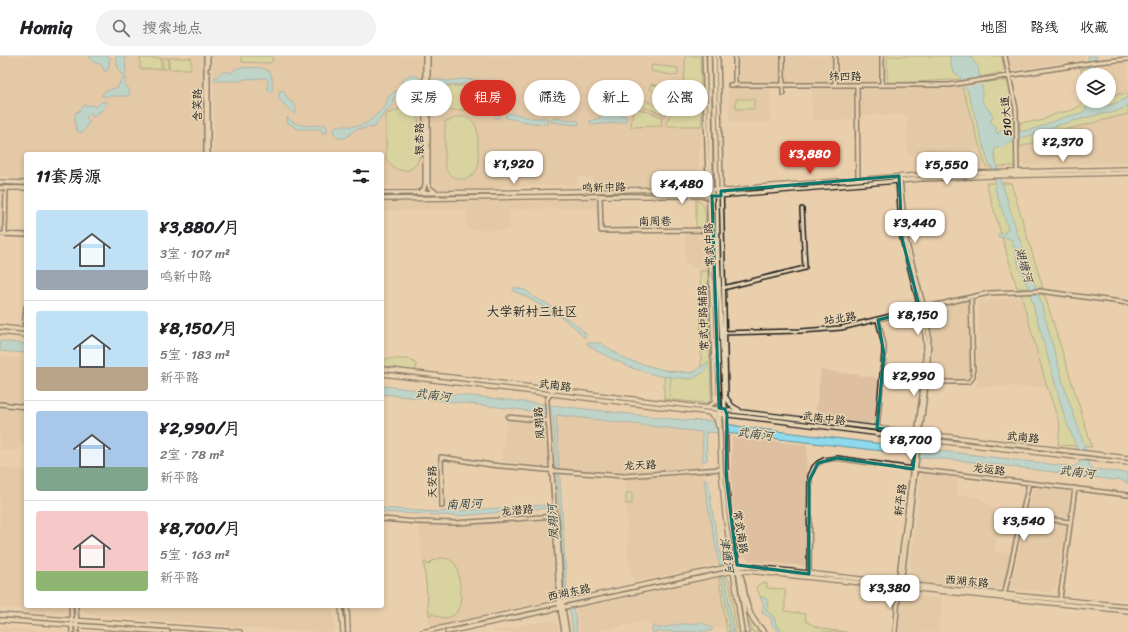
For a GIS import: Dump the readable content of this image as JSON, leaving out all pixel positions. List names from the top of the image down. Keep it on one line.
{"streets":{"main road":["鸣新中路","常武中路","武南路","武南中路","常武南路","西湖东路"],"street":["纬四路","含笑路","510大道","银杏路","南周巷","常武中路辅路","站北路","凤翔路","龙天路","龙运路","天安路","新平路","龙潜路"]},"crossings":[["纬四路","510大道"],["银杏路","鸣新中路"],["鸣新中路","南周巷"],["鸣新中路","常武中路"],["鸣新中路","常武中路辅路"],["鸣新中路","新平路"],["南周巷","常武中路辅路"],["常武中路","常武中路辅路"],["常武中路","站北路"],["常武中路","武南路"],["常武中路","武南中路"],["常武中路辅路","站北路"],["站北路","新平路"],["武南路","武南中路"],["武南路","凤翔路"],["武南路","新平路"],["武南中路","新平路"],["凤翔路","龙天路"],["凤翔路","龙潜路"],["凤翔路","西湖东路"],["龙天路","天安路"],["龙天路","常武南路"],["龙运路","新平路"],["龙运路","西湖东路"],["新平路","西湖东路"],["常武南路","西湖东路"]],"districts":["大学新村三社区"],"water":["湖塘河","武南河","南周河","凤翔河","津通河"],"page":{"header":"Homiq","search":"搜索地点","nav":["地图","路线","收藏"],"chip":["买房","租房","筛选","新上","公寓"],"price":["¥2,370","¥3,880","¥1,920","¥5,550","¥4,480","¥3,440","¥8,150","¥2,990","¥8,700","¥3,540","¥3,380"],"heading":"11套房源","list":[{"name":"¥3,880/月","note":"3室 · 107 m² · 鸣新中路"},{"name":"¥8,150/月","note":"5室 · 183 m² · 新平路"},{"name":"¥2,990/月","note":"2室 · 78 m² · 新平路"},{"name":"¥8,700/月","note":"5室 · 163 m² · 新平路"}]}}
